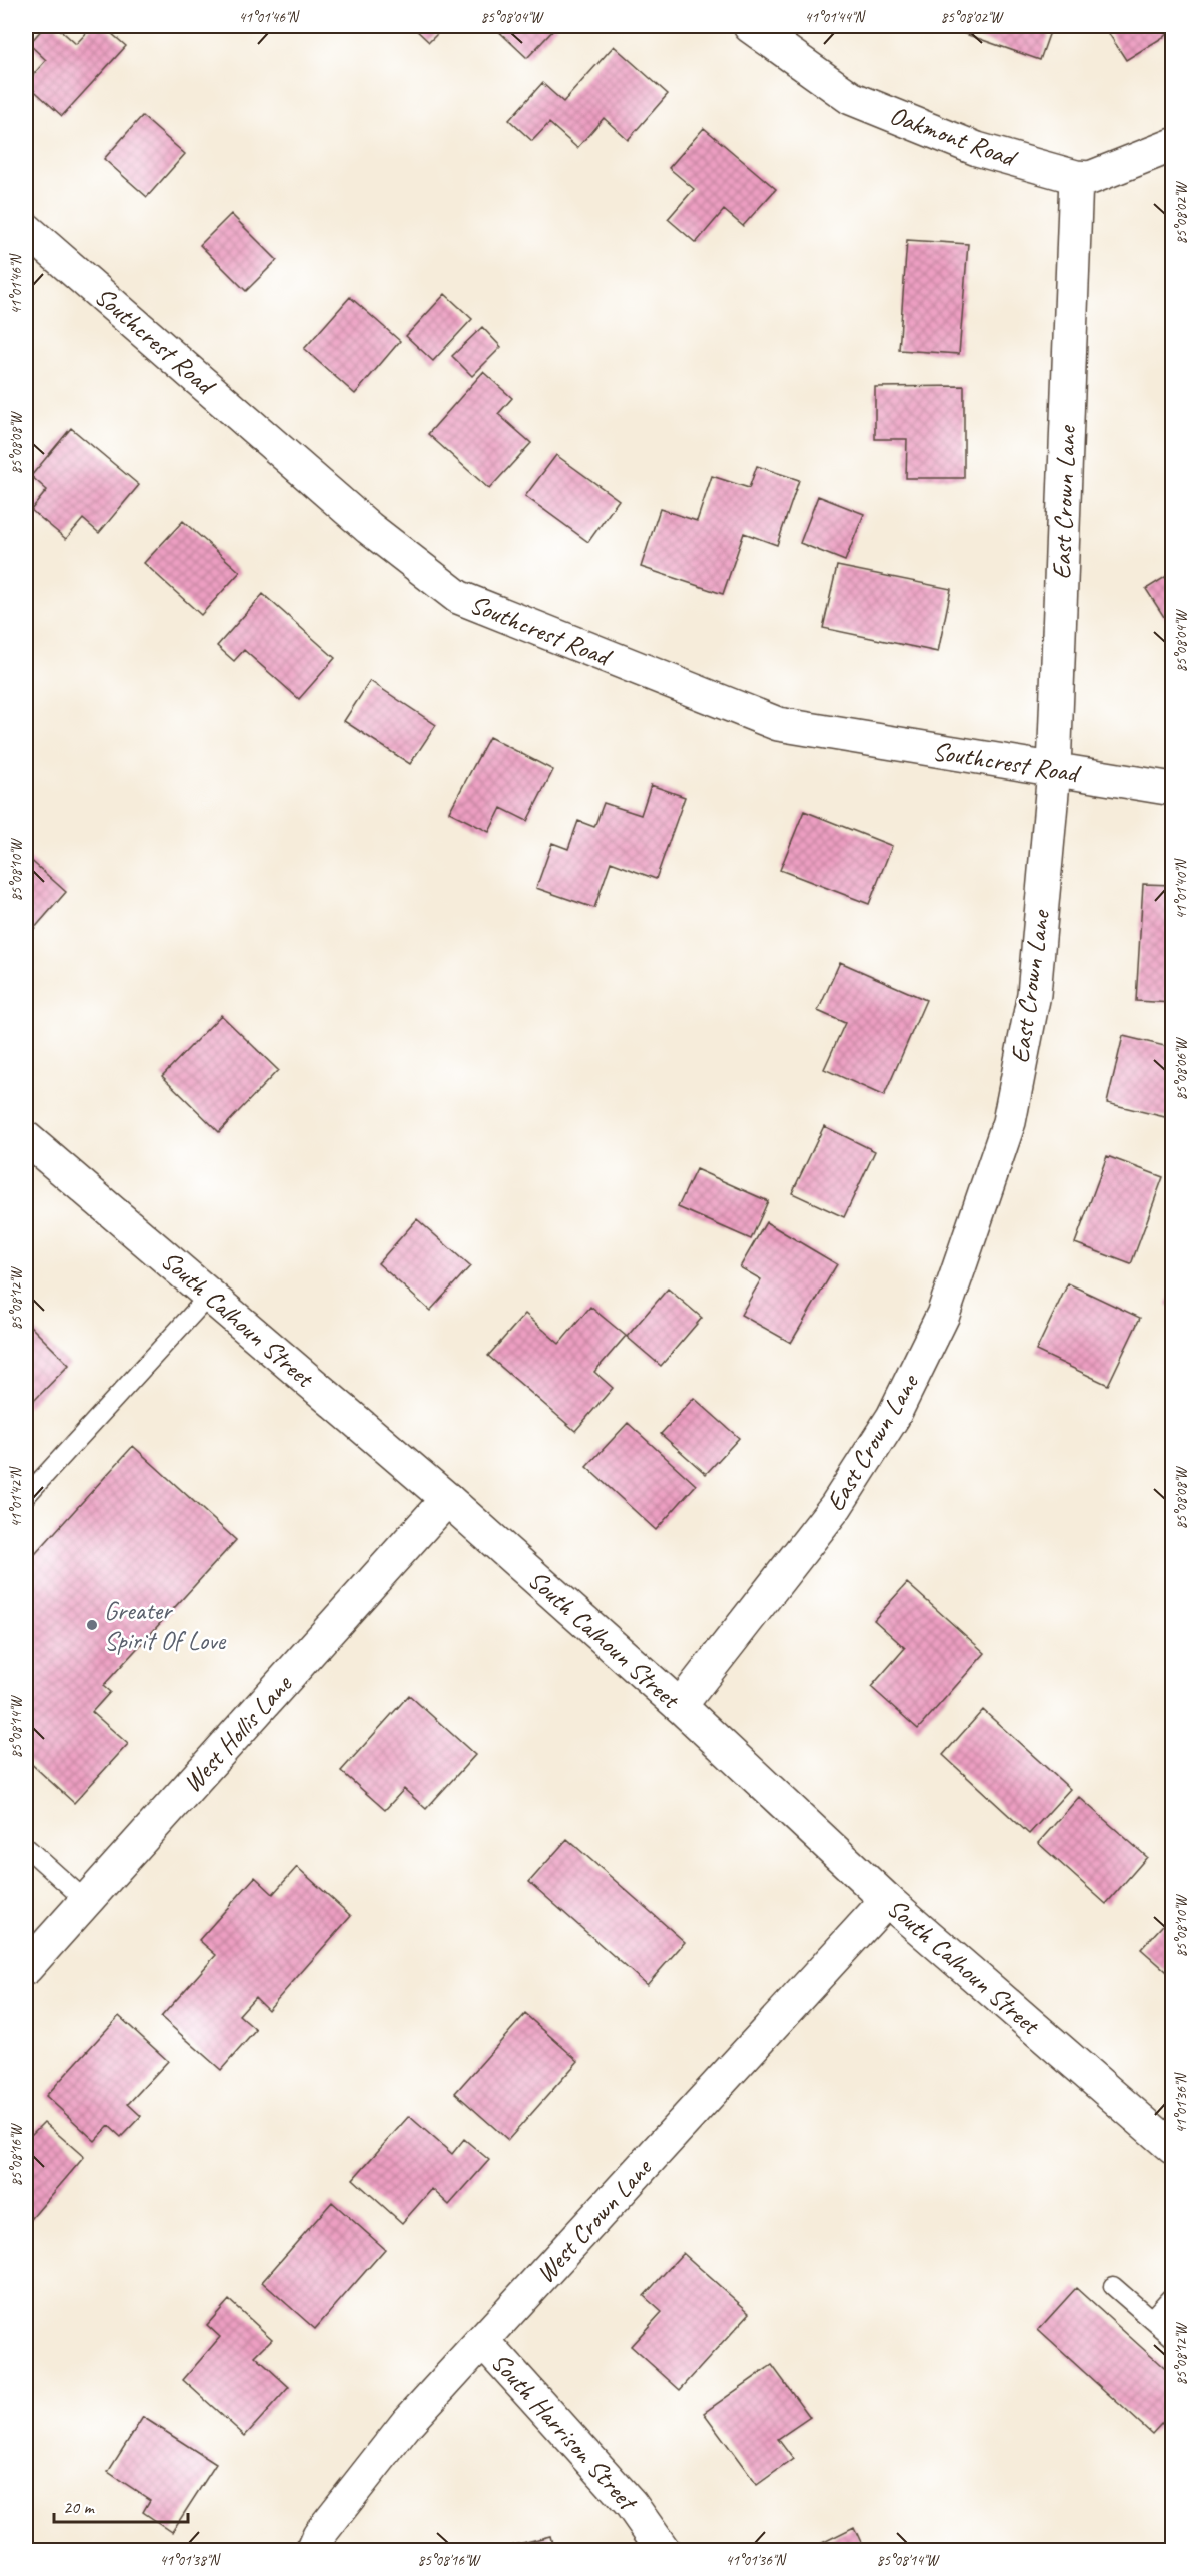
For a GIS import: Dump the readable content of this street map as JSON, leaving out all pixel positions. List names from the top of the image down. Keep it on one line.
{"streets":{"street":["Oakmont Road","Southcrest Road","East Crown Lane","South Calhoun Street","West Hollis Lane","West Crown Lane","South Harrison Street"]},"crossings":[["Oakmont Road","East Crown Lane"],["Southcrest Road","East Crown Lane"],["East Crown Lane","South Calhoun Street"],["South Calhoun Street","West Hollis Lane"],["South Calhoun Street","West Crown Lane"],["West Crown Lane","South Harrison Street"]],"places":["Greater Spirit Of Love"],"scale_bar":"20 m","coordinates":["41°01'46\"N","85°08'04\"W","41°01'44\"N","85°08'02\"W","85°08'08\"W","85°08'10\"W","41°01'40\"N","85°08'06\"W","85°08'12\"W","41°01'42\"N","85°08'14\"W","41°01'36\"N","85°08'16\"W","41°01'38\"N"]}
